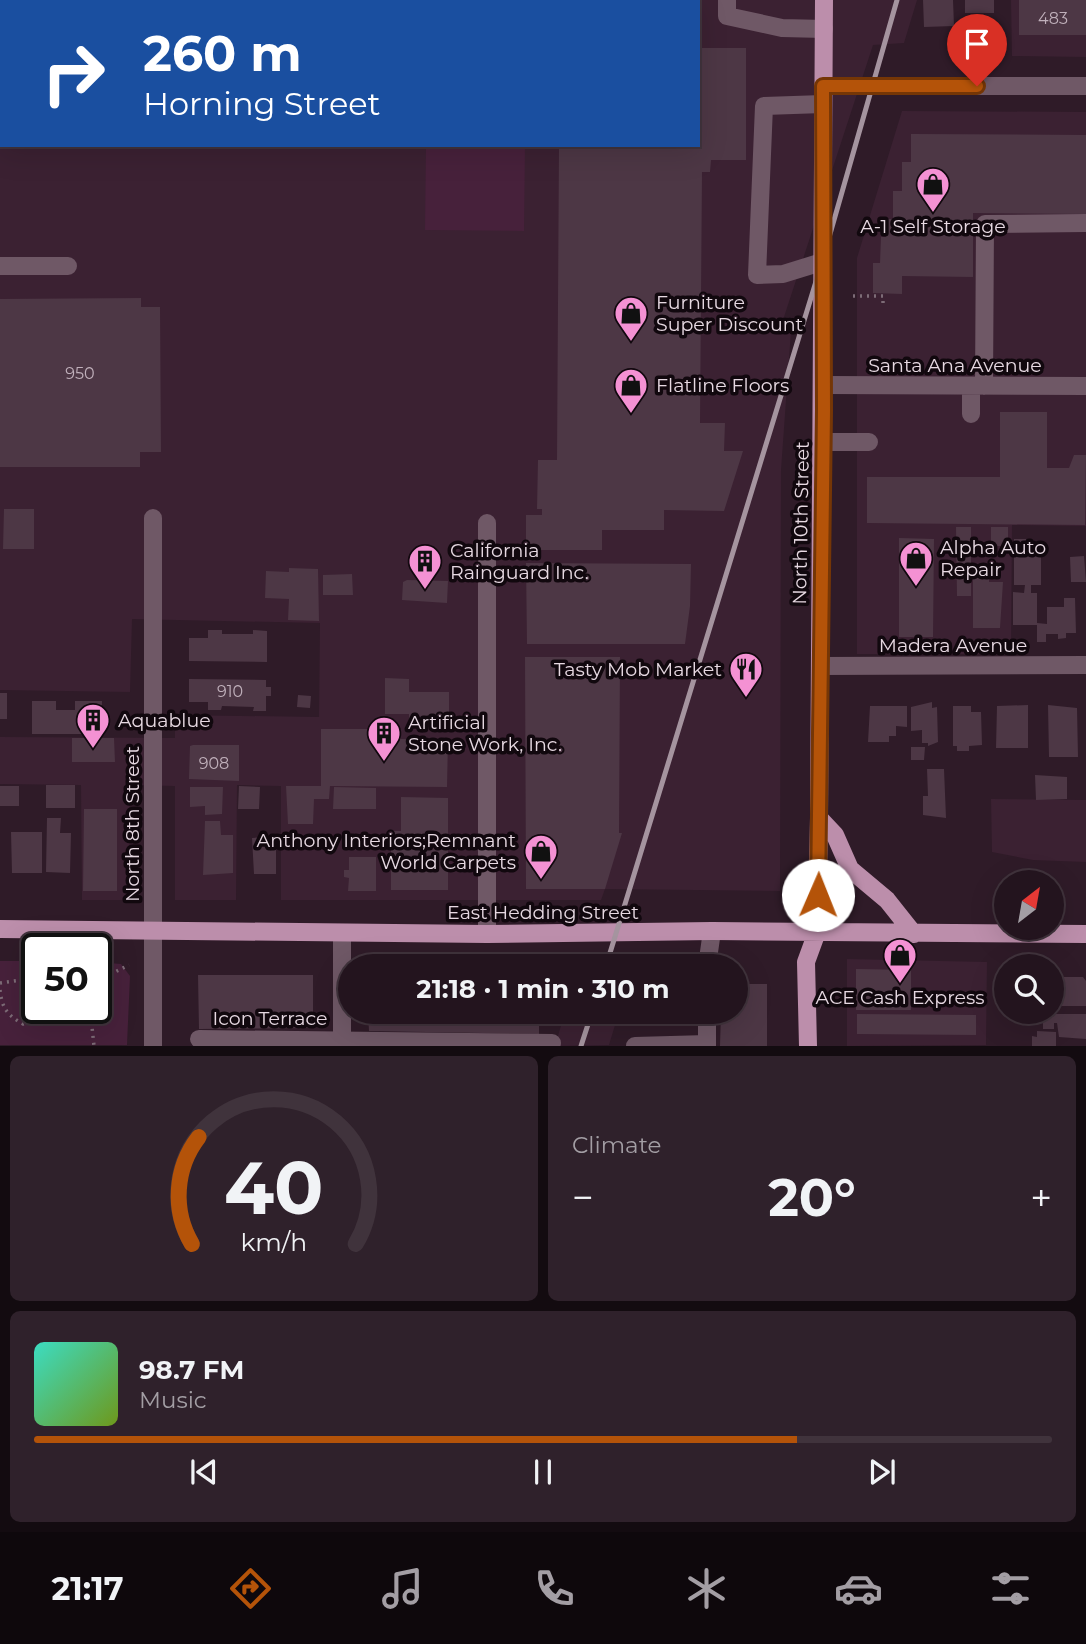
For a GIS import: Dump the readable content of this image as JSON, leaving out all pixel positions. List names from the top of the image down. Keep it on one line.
{"streets":{"main road":["North 10th Street","East Hedding Street"],"street":["Santa Ana Avenue","Madera Avenue","North 8th Street","Icon Terrace"]},"crossings":[["Santa Ana Avenue","North 10th Street"],["North 10th Street","Madera Avenue"],["North 10th Street","East Hedding Street"],["North 8th Street","East Hedding Street"]],"places":{"shop":["A-1 Self Storage","Furniture Super Discount","Flatline Floors","Alpha Auto Repair","Anthony Interiors;Remnant World Carpets","ACE Cash Express"],"building":["California Rainguard Inc.","Aquablue","Artificial Stone Work, Inc."],"restaurant":["Tasty Mob Market"]},"house_numbers":["483","950","910","908"],"north":"top right","page":{"turn":["260 m","Horning Street"],"limit":"50","trip":"21:18 · 1 min · 310 m","tile":"Climate","heat":["−","20°","+"],"song":["98.7 FM","Music"],"tabs":"21:17","gauge":["40","km/h"]}}
